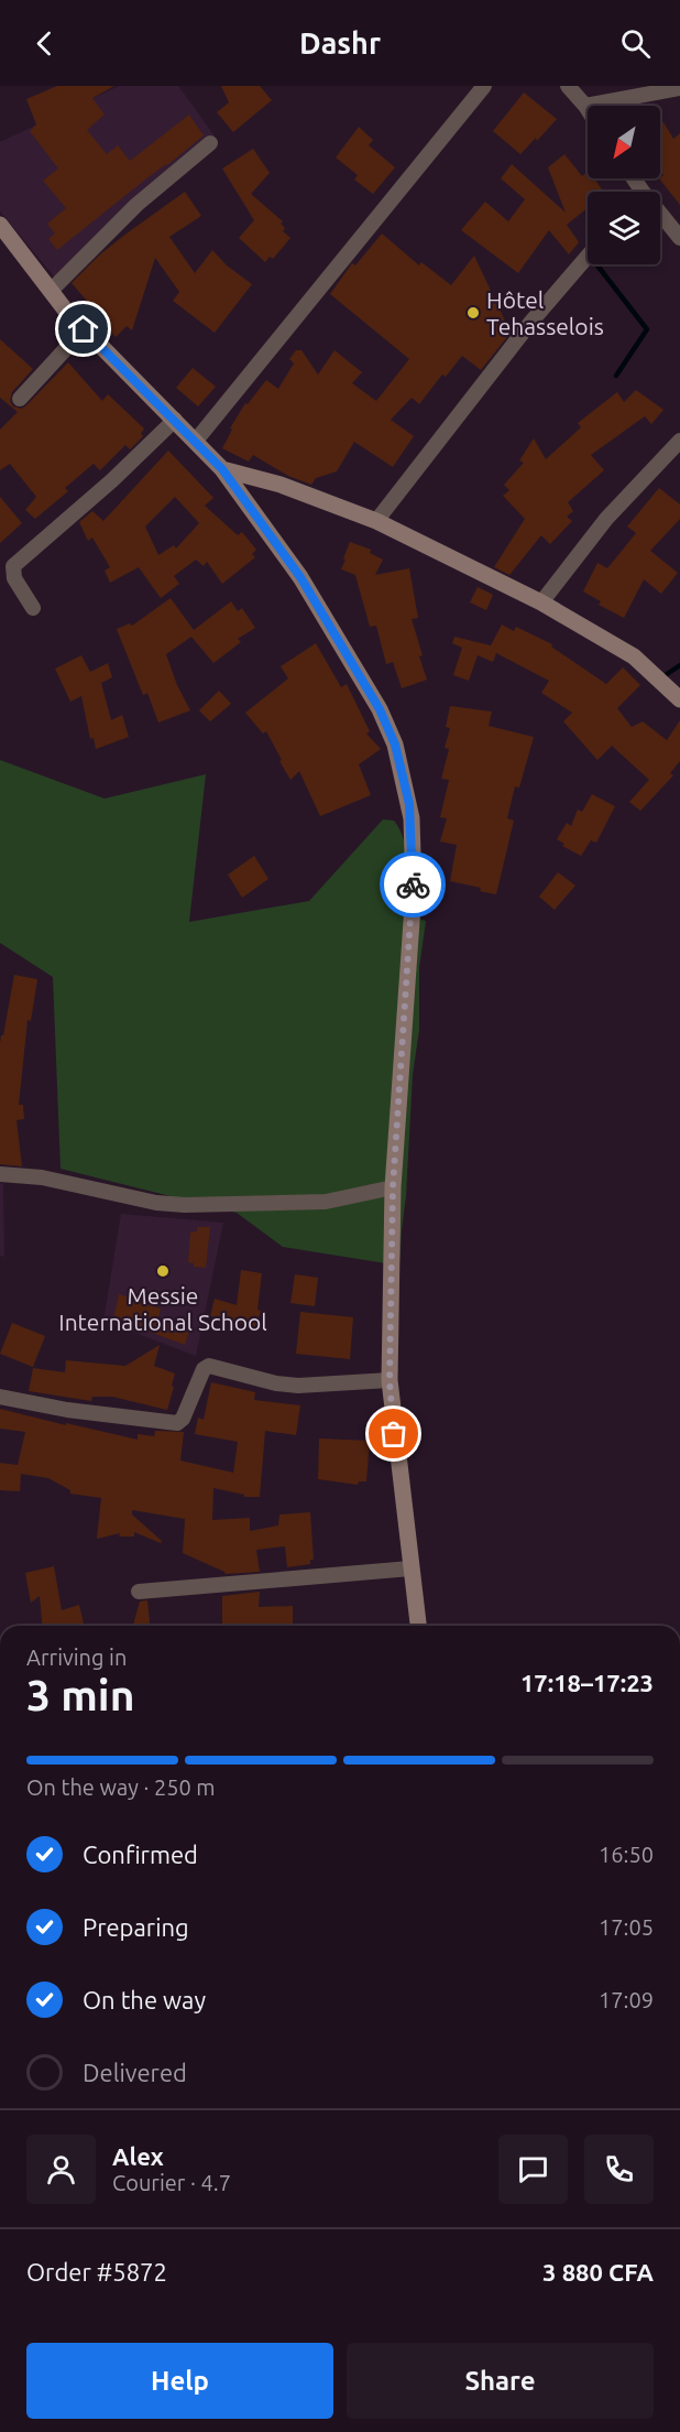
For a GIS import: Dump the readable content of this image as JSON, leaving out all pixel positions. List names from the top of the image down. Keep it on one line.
{"places":["Hôtel Tehasselois","Messie International School"],"north":"bottom left","page":{"header":"Dashr","heading":["3 min","Arriving in","17:18–17:23"],"panel":["Alex","Courier · 4.7","Order #5872","3 880 CFA"],"bar":"On the way · 250 m","list":[["Confirmed","16:50"],["Preparing","17:05"],["On the way","17:09"],"Delivered"],"buttons":["Help","Share"]}}
